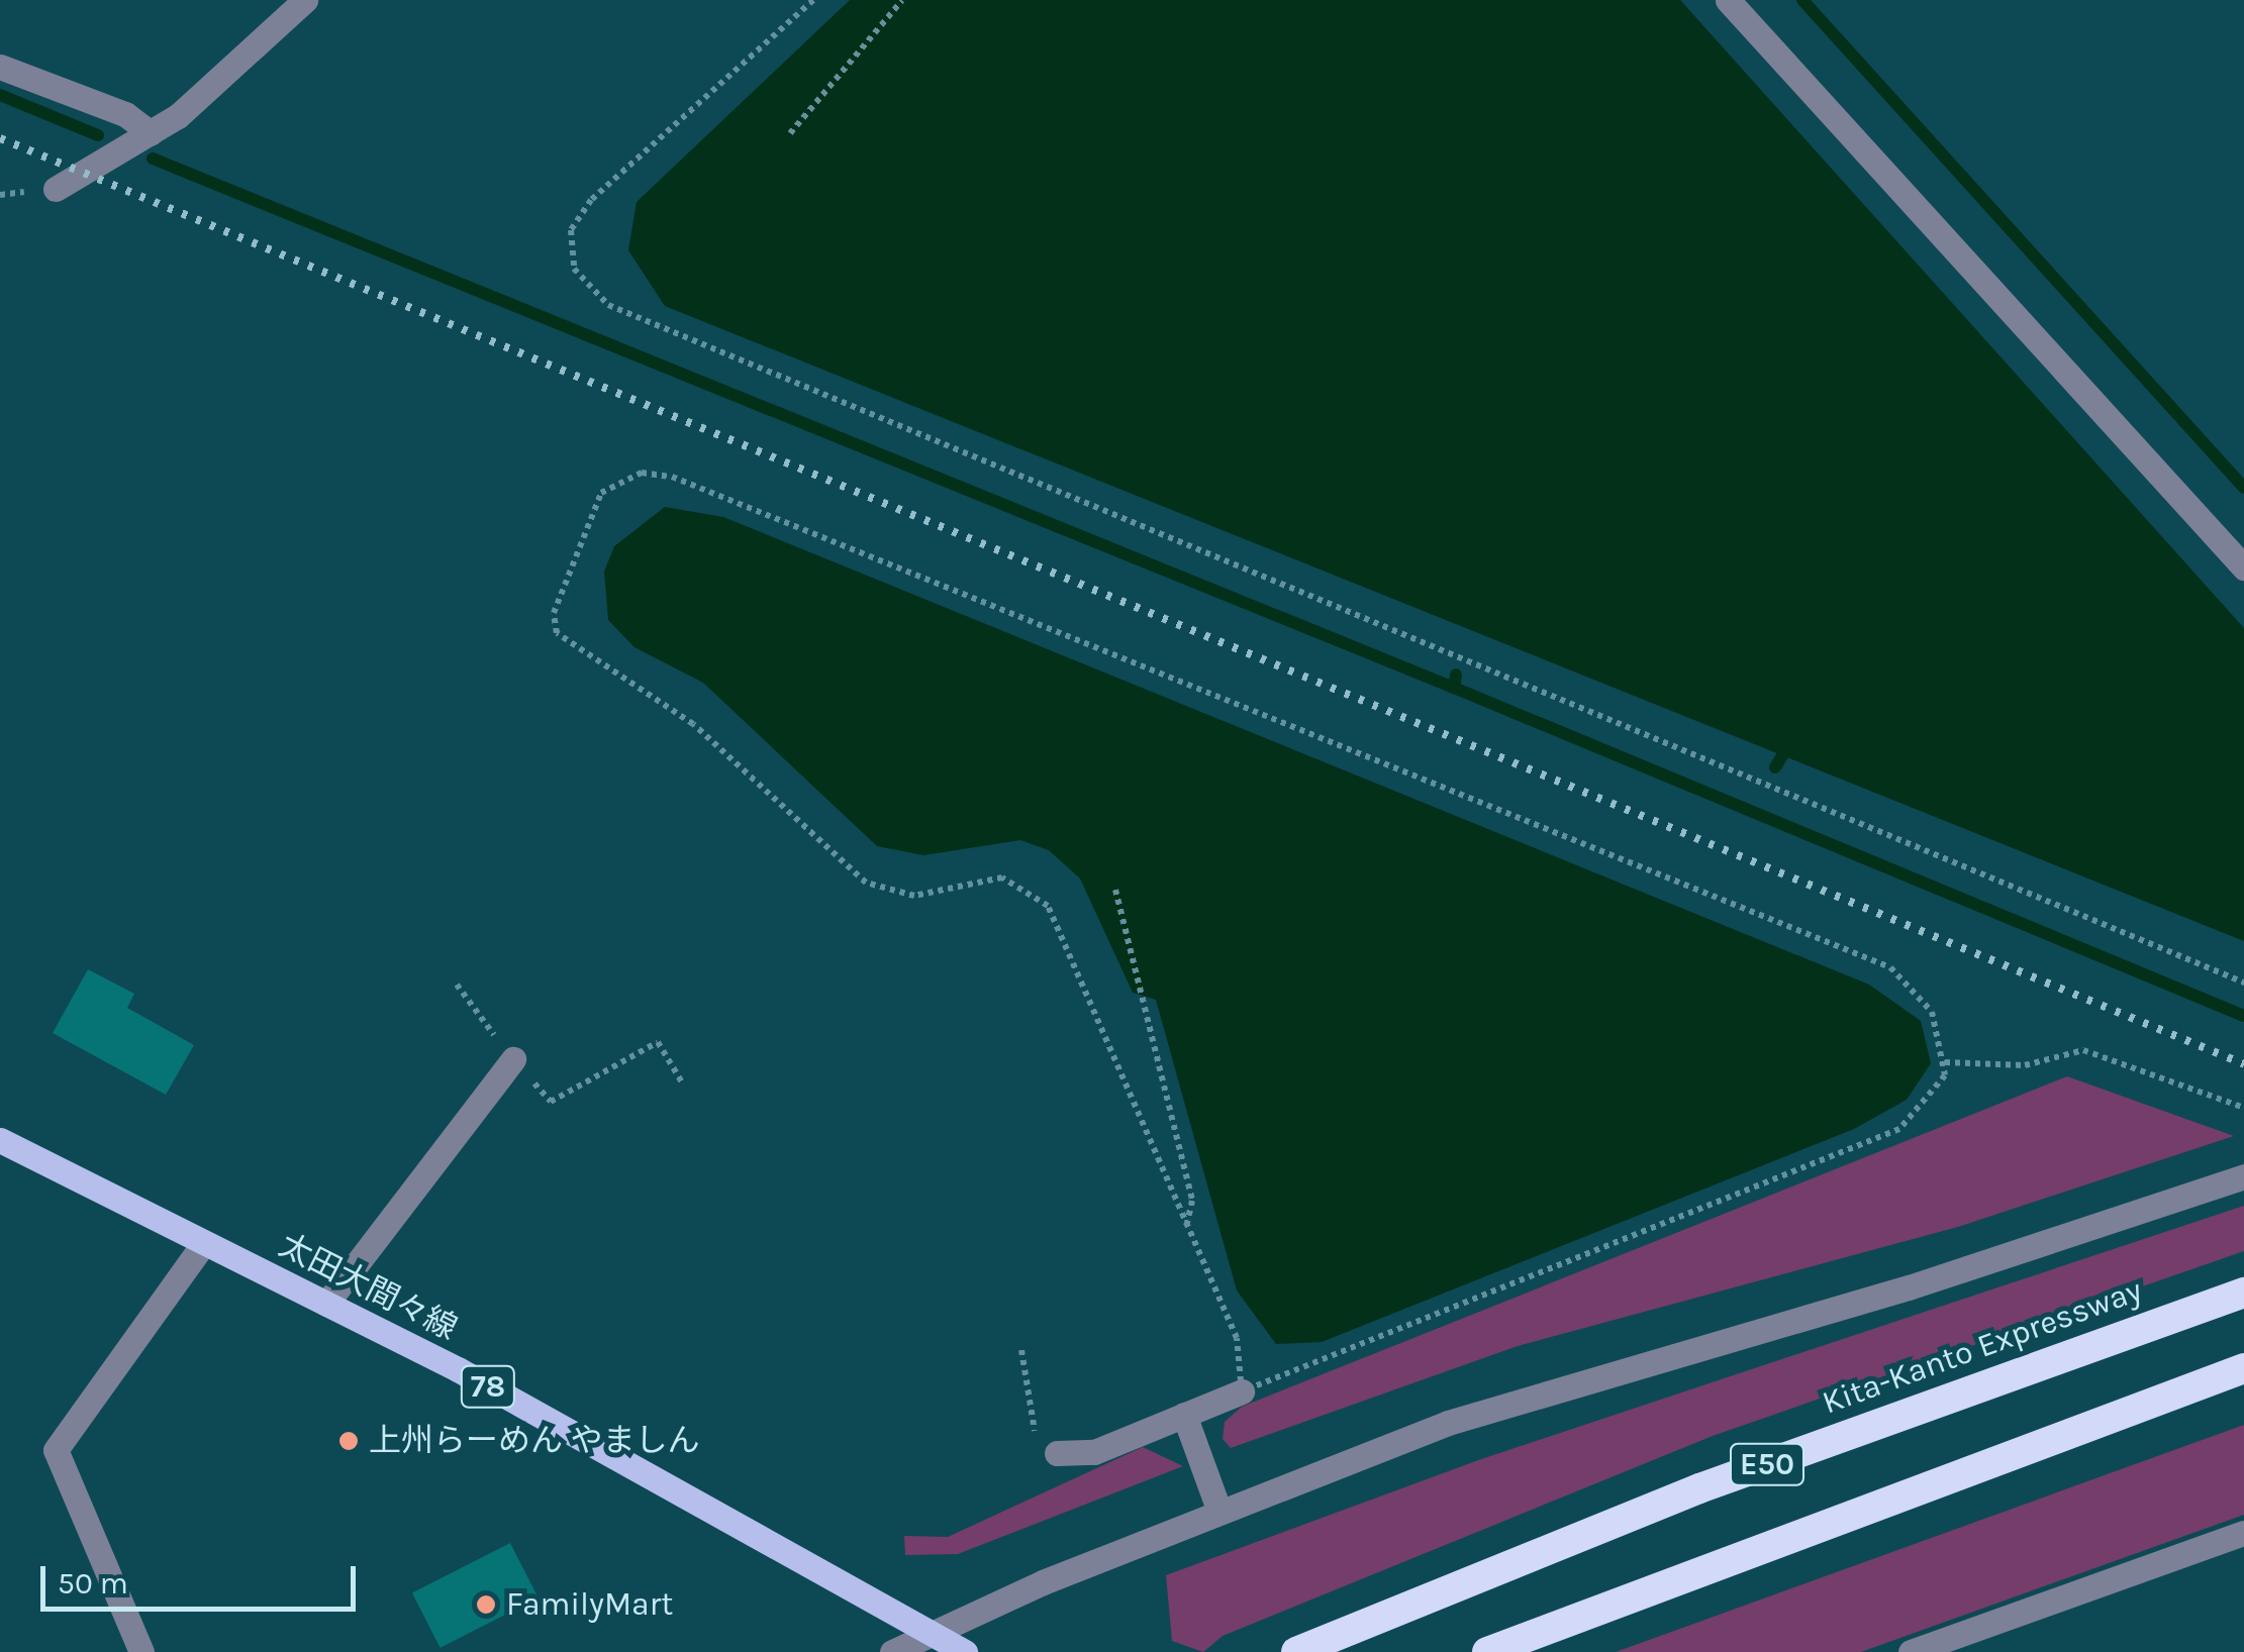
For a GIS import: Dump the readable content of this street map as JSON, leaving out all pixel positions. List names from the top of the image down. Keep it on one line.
{"streets":{"highway":["Kita-Kanto Expressway","E50"],"main road":["太田大間々線","78"]},"places":["上州らーめん やましん","FamilyMart"],"scale_bar":"50 m"}
